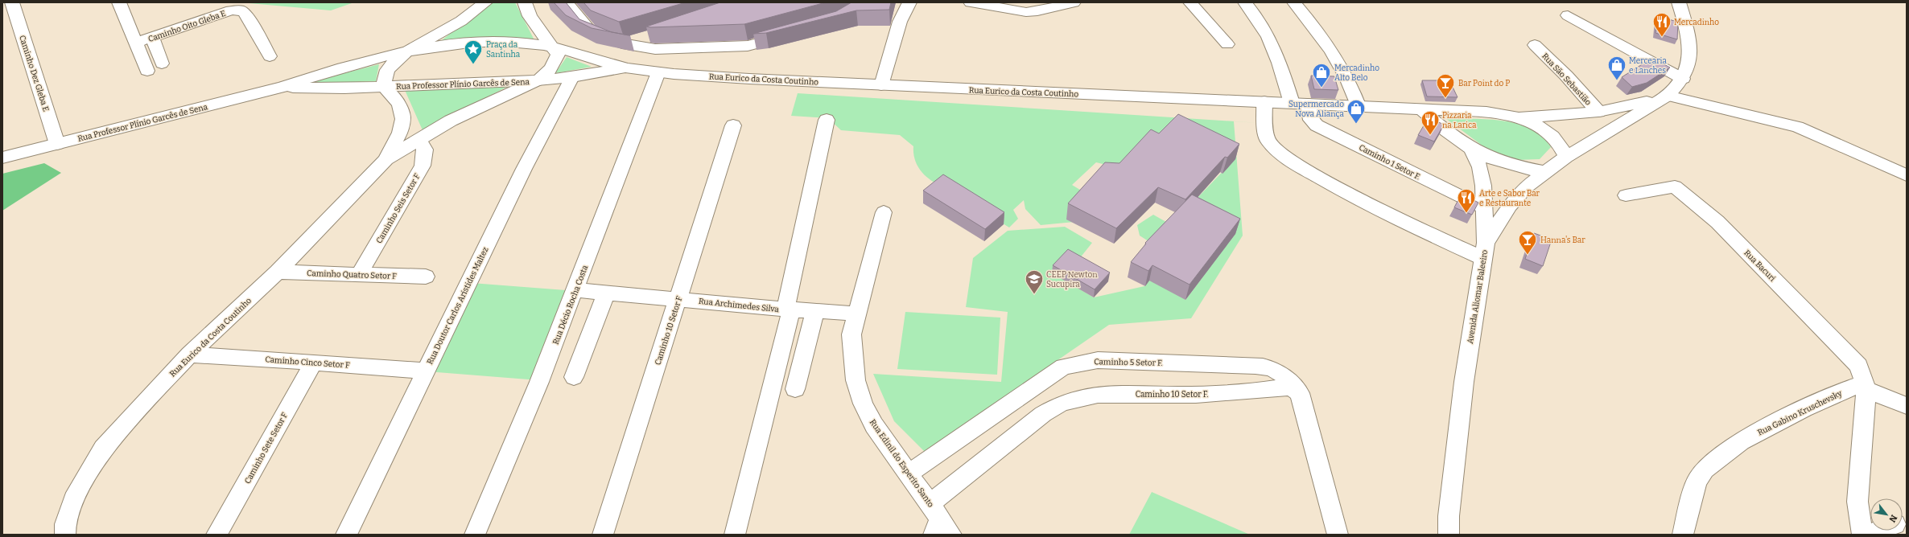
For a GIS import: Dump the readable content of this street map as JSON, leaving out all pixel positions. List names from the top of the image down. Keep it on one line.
{"streets":{"street":["Caminho Oito Gleba E","Caminho Dez Gleba E","Rua Eurico da Costa Coutinho","Rua São Sebastião","Rua Professor Plínio Garcês de Sena","Caminho 1 Setor F.","Caminho Seis Setor F","Rua Bacuri","Caminho Quatro Setor F","Avenida Aliomar Baleeiro","Rua Décio Rocha Costa","Rua Archimedes Silva","Rua Doutor Carlos Aristides Maltez","Caminho 10 Setor F","Caminho Cinco Setor F","Caminho 5 Setor F.","Caminho 10 Setor F.","Rua Gabino Kruschevsky","Caminho Sete Setor F","Rua Edinil do Esperito Santo"]},"crossings":[["Caminho Dez Gleba E","Rua Professor Plínio Garcês de Sena"],["Rua Eurico da Costa Coutinho","Rua Professor Plínio Garcês de Sena"],["Rua Eurico da Costa Coutinho","Caminho 1 Setor F."],["Rua Eurico da Costa Coutinho","Caminho Seis Setor F"],["Rua Eurico da Costa Coutinho","Caminho Quatro Setor F"],["Rua Eurico da Costa Coutinho","Avenida Aliomar Baleeiro"],["Rua Eurico da Costa Coutinho","Rua Décio Rocha Costa"],["Rua Eurico da Costa Coutinho","Rua Doutor Carlos Aristides Maltez"],["Rua Eurico da Costa Coutinho","Caminho Cinco Setor F"],["Caminho Seis Setor F","Caminho Quatro Setor F"],["Rua Bacuri","Rua Gabino Kruschevsky"],["Rua Décio Rocha Costa","Rua Archimedes Silva"],["Rua Archimedes Silva","Caminho 10 Setor F"],["Rua Doutor Carlos Aristides Maltez","Caminho Cinco Setor F"],["Caminho Cinco Setor F","Caminho Sete Setor F"],["Caminho 5 Setor F.","Caminho 10 Setor F."],["Caminho 5 Setor F.","Rua Edinil do Esperito Santo"],["Caminho 10 Setor F.","Rua Edinil do Esperito Santo"]],"places":{"restaurant":["Mercadinho","Pizzaria na Larica","Arte e Sabor Bar e Restaurante"],"place":["Praça da Santinha"],"shop":["Mercearia e Lanches","Mercadinho Alto Belo","Supermercado Nova Aliança"],"bar":["Bar Point do P","Hanna's Bar"],"school or university":["CEEP Newton Sucupira"]},"north":"bottom right"}
